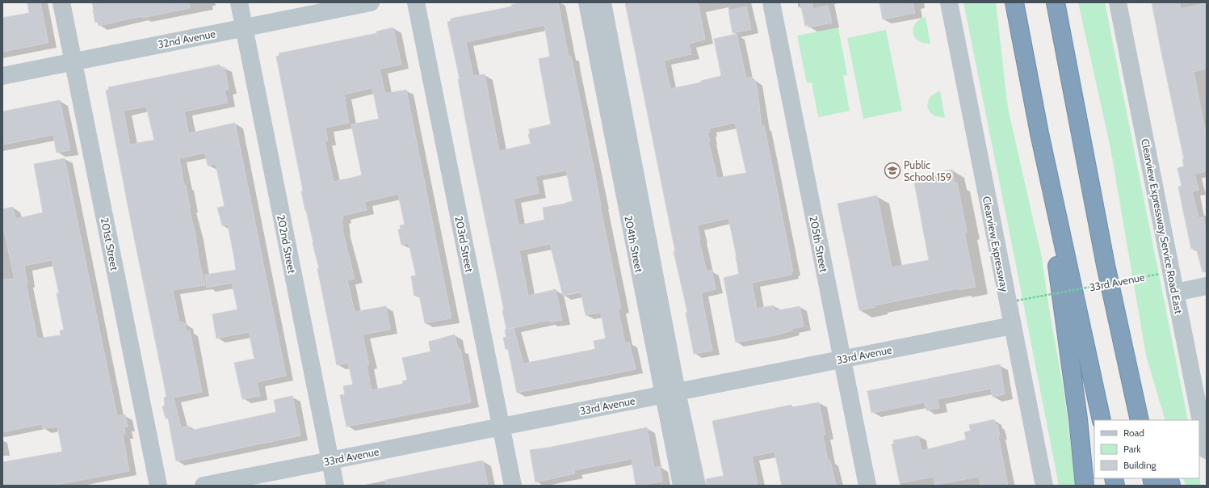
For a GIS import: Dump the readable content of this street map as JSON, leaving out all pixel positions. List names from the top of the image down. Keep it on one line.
{"streets":{"street":["32nd Avenue","Clearview Expressway Service Road East","201st Street","202nd Street","203rd Street","204th Street","205th Street","Clearview Expressway","33rd Avenue"]},"crossings":[["32nd Avenue","201st Street"],["32nd Avenue","202nd Street"],["202nd Street","33rd Avenue"],["203rd Street","33rd Avenue"],["204th Street","33rd Avenue"],["205th Street","33rd Avenue"],["Clearview Expressway","33rd Avenue"]],"places":{"school or university":["Public School 159"]},"legend":["Road","Park","Building"]}
